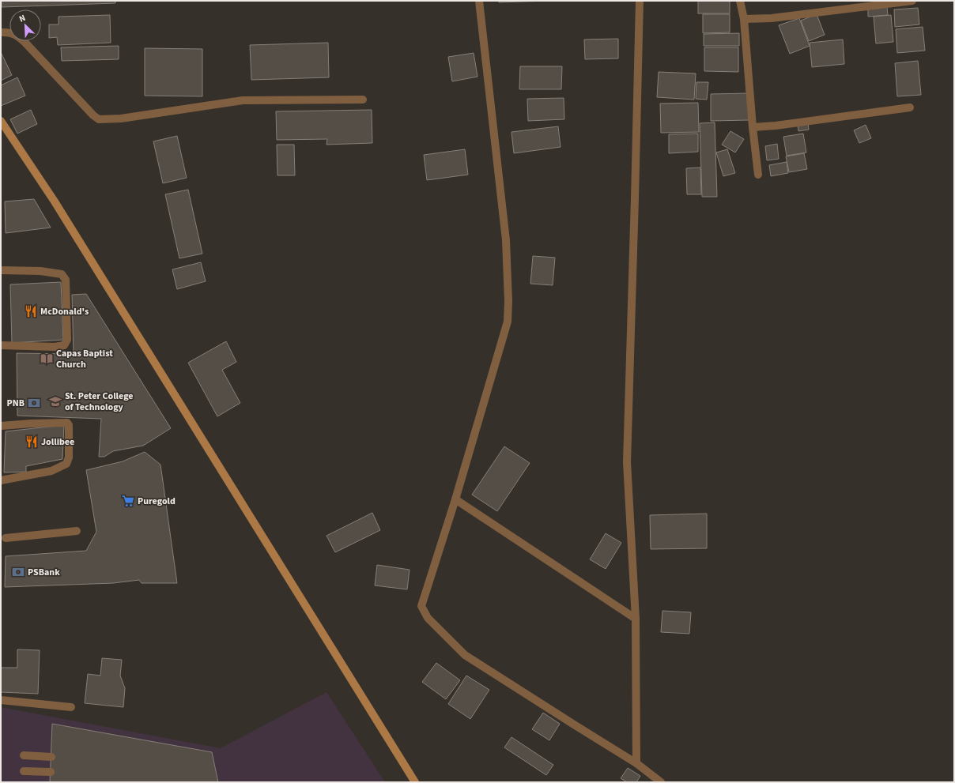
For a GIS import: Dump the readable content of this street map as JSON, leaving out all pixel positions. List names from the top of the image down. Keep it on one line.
{"places":{"restaurant":["McDonald's","Jollibee"],"library":["Capas Baptist Church"],"school or university":["St. Peter College of Technology"],"bank":["PNB","PSBank"],"supermarket":["Puregold"]},"north":"top left"}
